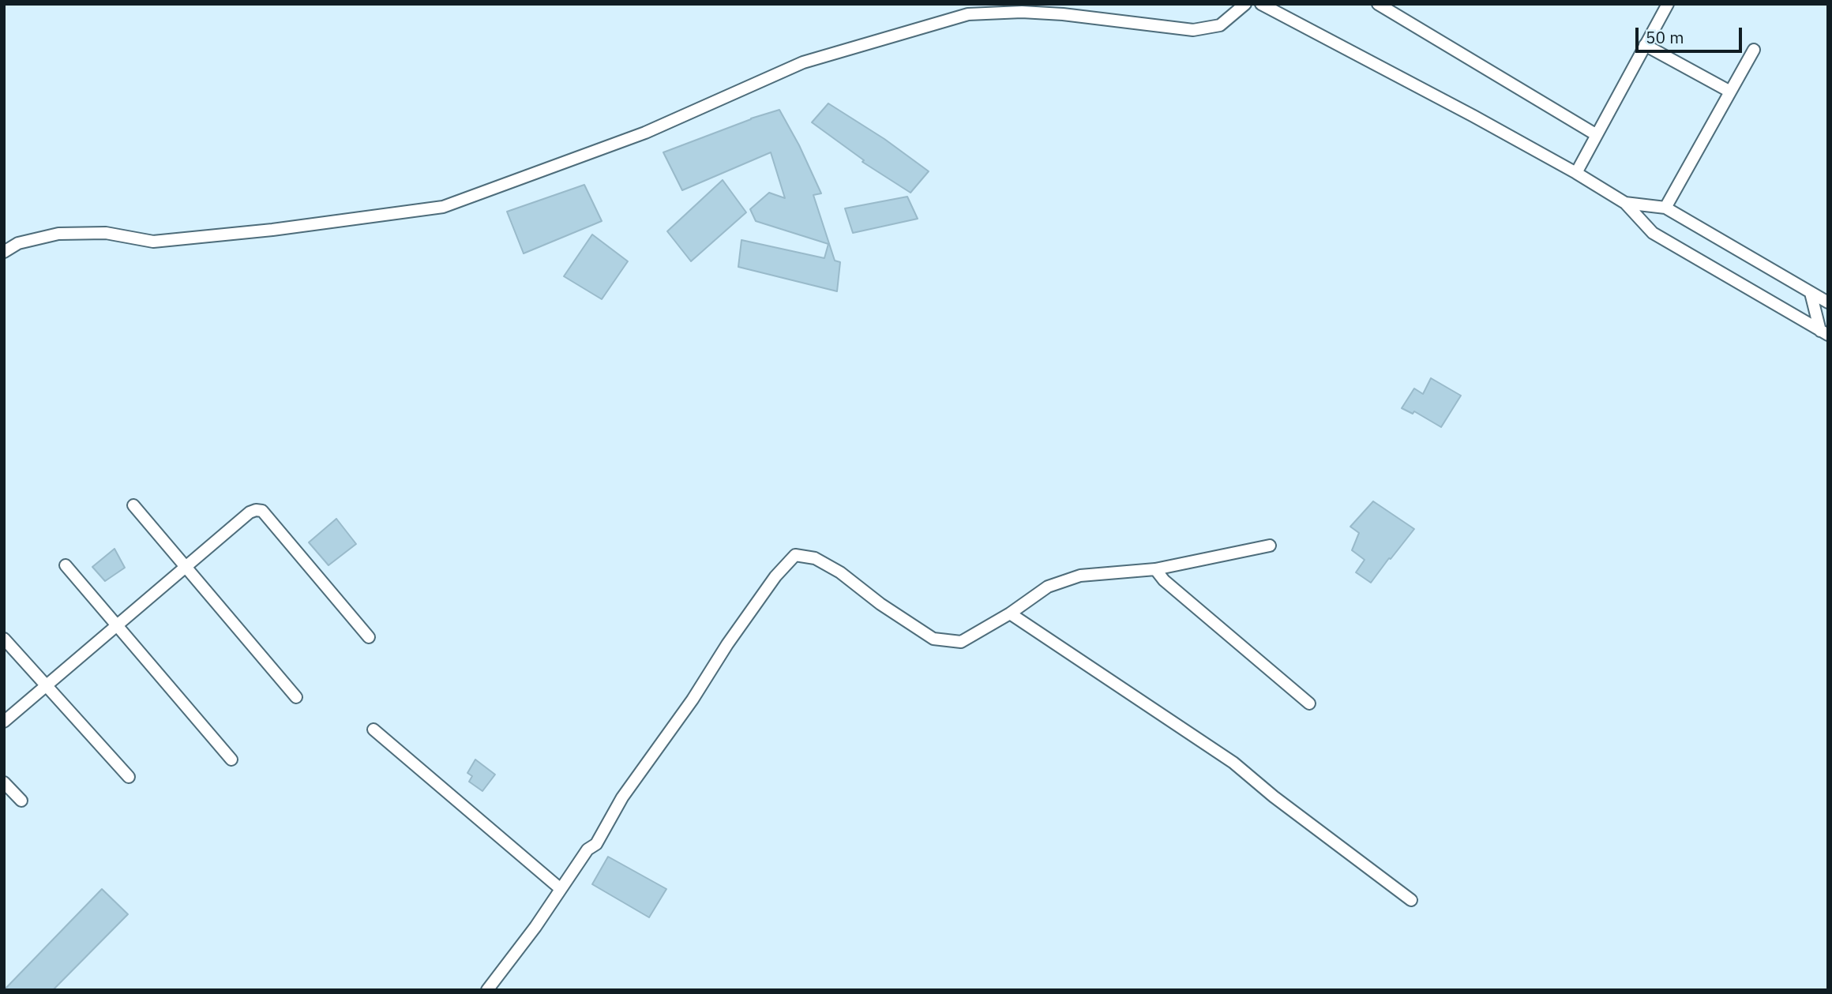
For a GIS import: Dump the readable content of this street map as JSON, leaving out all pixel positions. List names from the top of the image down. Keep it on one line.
{"scale_bar":"50 m"}
